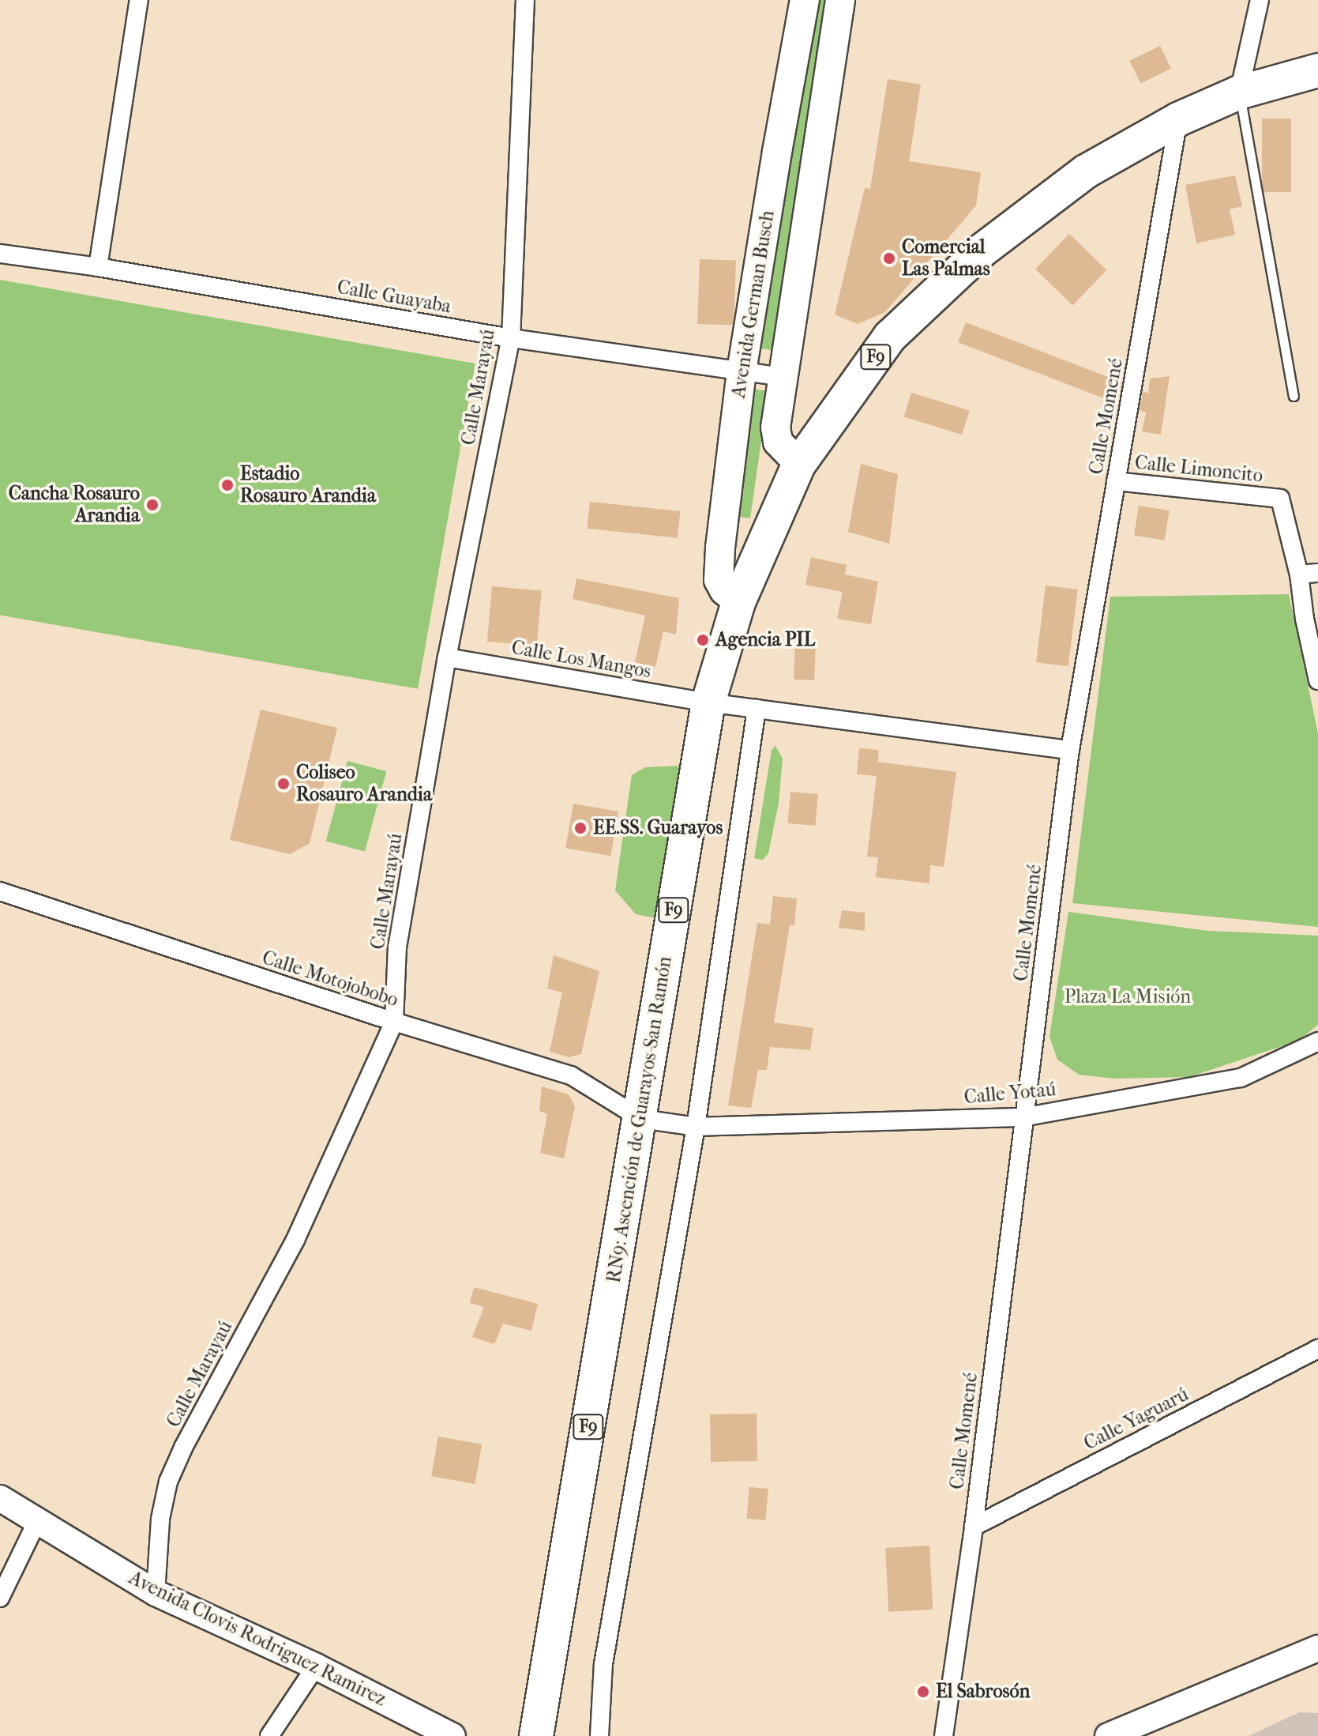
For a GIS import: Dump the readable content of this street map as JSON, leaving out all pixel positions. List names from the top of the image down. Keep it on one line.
{"streets":{"highway":["F9","RN9: Ascención de Guarayos-San Ramón"],"main road":["Avenida German Busch","Avenida Clovis Rodriguez Ramirez"],"street":["Calle Guayaba","Calle Marayaú","Calle Momené","Calle Limoncito","Calle Los Mangos","Calle Motojobobo","Calle Yotaú","Calle Yaguarú"]},"crossings":[["Calle Guayaba","Avenida German Busch"],["Calle Guayaba","Calle Marayaú"],["Avenida German Busch","RN9: Ascención de Guarayos-San Ramón"],["Calle Marayaú","Calle Los Mangos"],["Calle Marayaú","Calle Motojobobo"],["Calle Marayaú","Avenida Clovis Rodriguez Ramirez"],["Calle Momené","Calle Limoncito"],["Calle Momené","Calle Los Mangos"],["Calle Momené","Calle Yotaú"],["Calle Momené","RN9: Ascención de Guarayos-San Ramón"],["Calle Momené","Calle Yaguarú"],["Calle Los Mangos","RN9: Ascención de Guarayos-San Ramón"],["Calle Motojobobo","Calle Yotaú"],["Calle Motojobobo","RN9: Ascención de Guarayos-San Ramón"],["Calle Yotaú","RN9: Ascención de Guarayos-San Ramón"]],"parks":["Plaza La Misión"],"places":["Comercial Las Palmas","Estadio Rosauro Arandia","Cancha Rosauro Arandia","Agencia PIL","Coliseo Rosauro Arandia","EE.SS. Guarayos","El Sabrosón"]}
